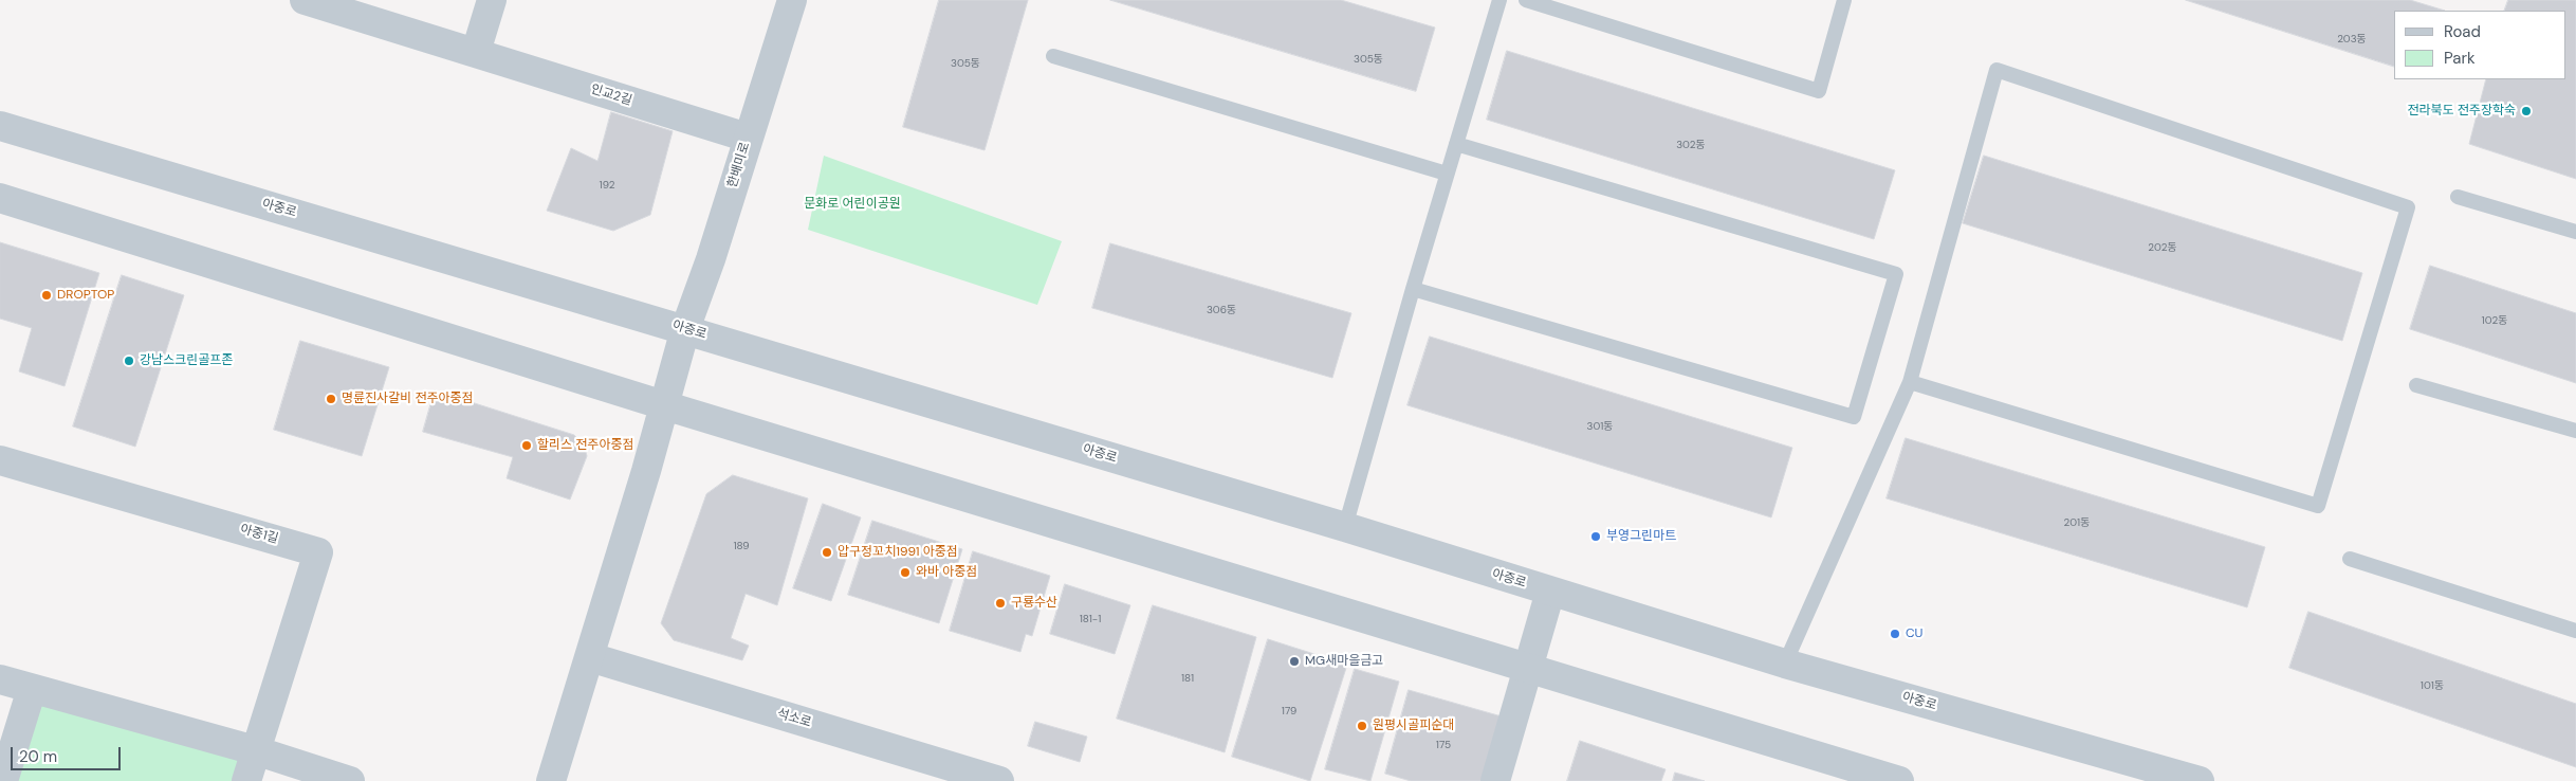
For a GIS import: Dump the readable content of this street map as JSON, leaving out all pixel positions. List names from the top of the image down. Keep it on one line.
{"streets":{"street":["인교2길","한배미로","아중로","아중1길","석소로"]},"crossings":[["인교2길","한배미로"],["한배미로","아중로"]],"parks":["문화로 어린이공원"],"places":["전라북도 전주장학숙","DROPTOP","강남스크린골프존","명륜진사갈비 전주아중점","할리스 전주아중점","부영그린마트","압구정꼬치1991 아중점","와바 아중점","구룡수산","CU","MG새마을금고","원평시골피순대"],"house_numbers":["203동","305동","305동","302동","192","202동","306동","102동","301동","201동","189","181-1","181","101동","179","175"],"legend":["Road","Park"],"scale_bar":"20 m"}
